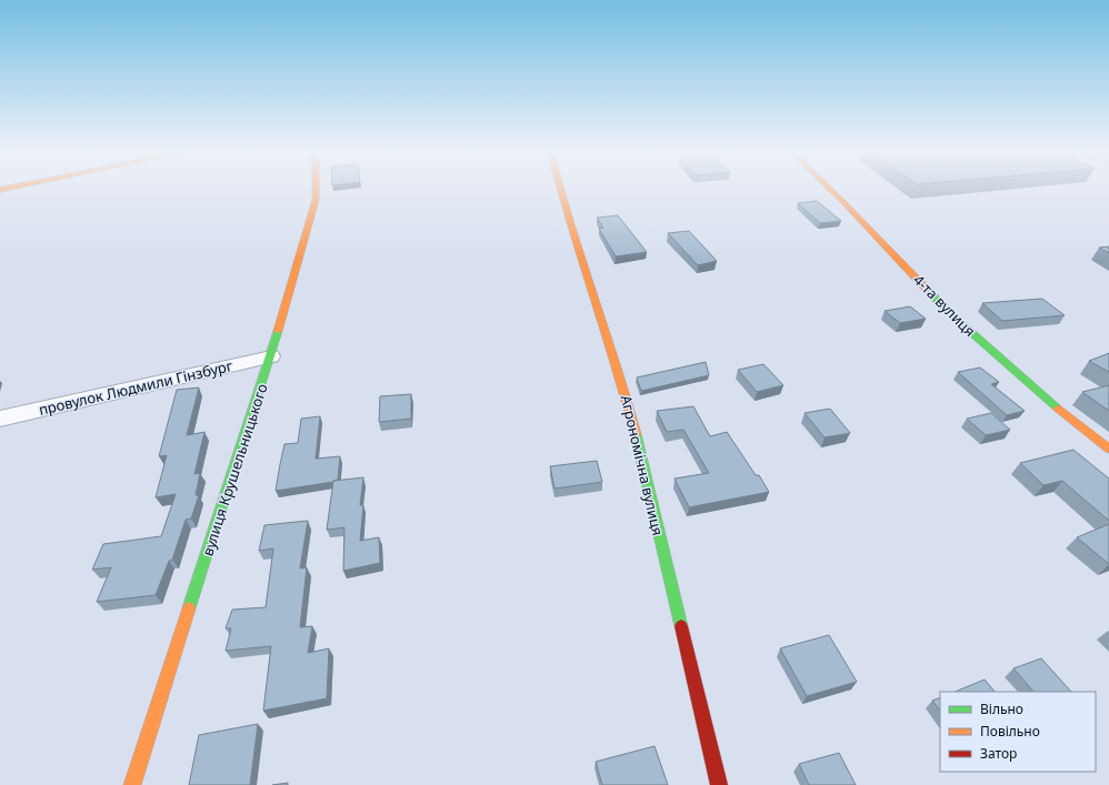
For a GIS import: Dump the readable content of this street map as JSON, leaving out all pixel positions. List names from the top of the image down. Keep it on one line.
{"streets":{"street":["4-та вулиця","провулок Людмили Гінзбург","Агрономічна вулиця","вулиця Крушельницького"]},"crossings":[["провулок Людмили Гінзбург","вулиця Крушельницького"]],"legend":["Вільно","Повільно","Затор"]}
